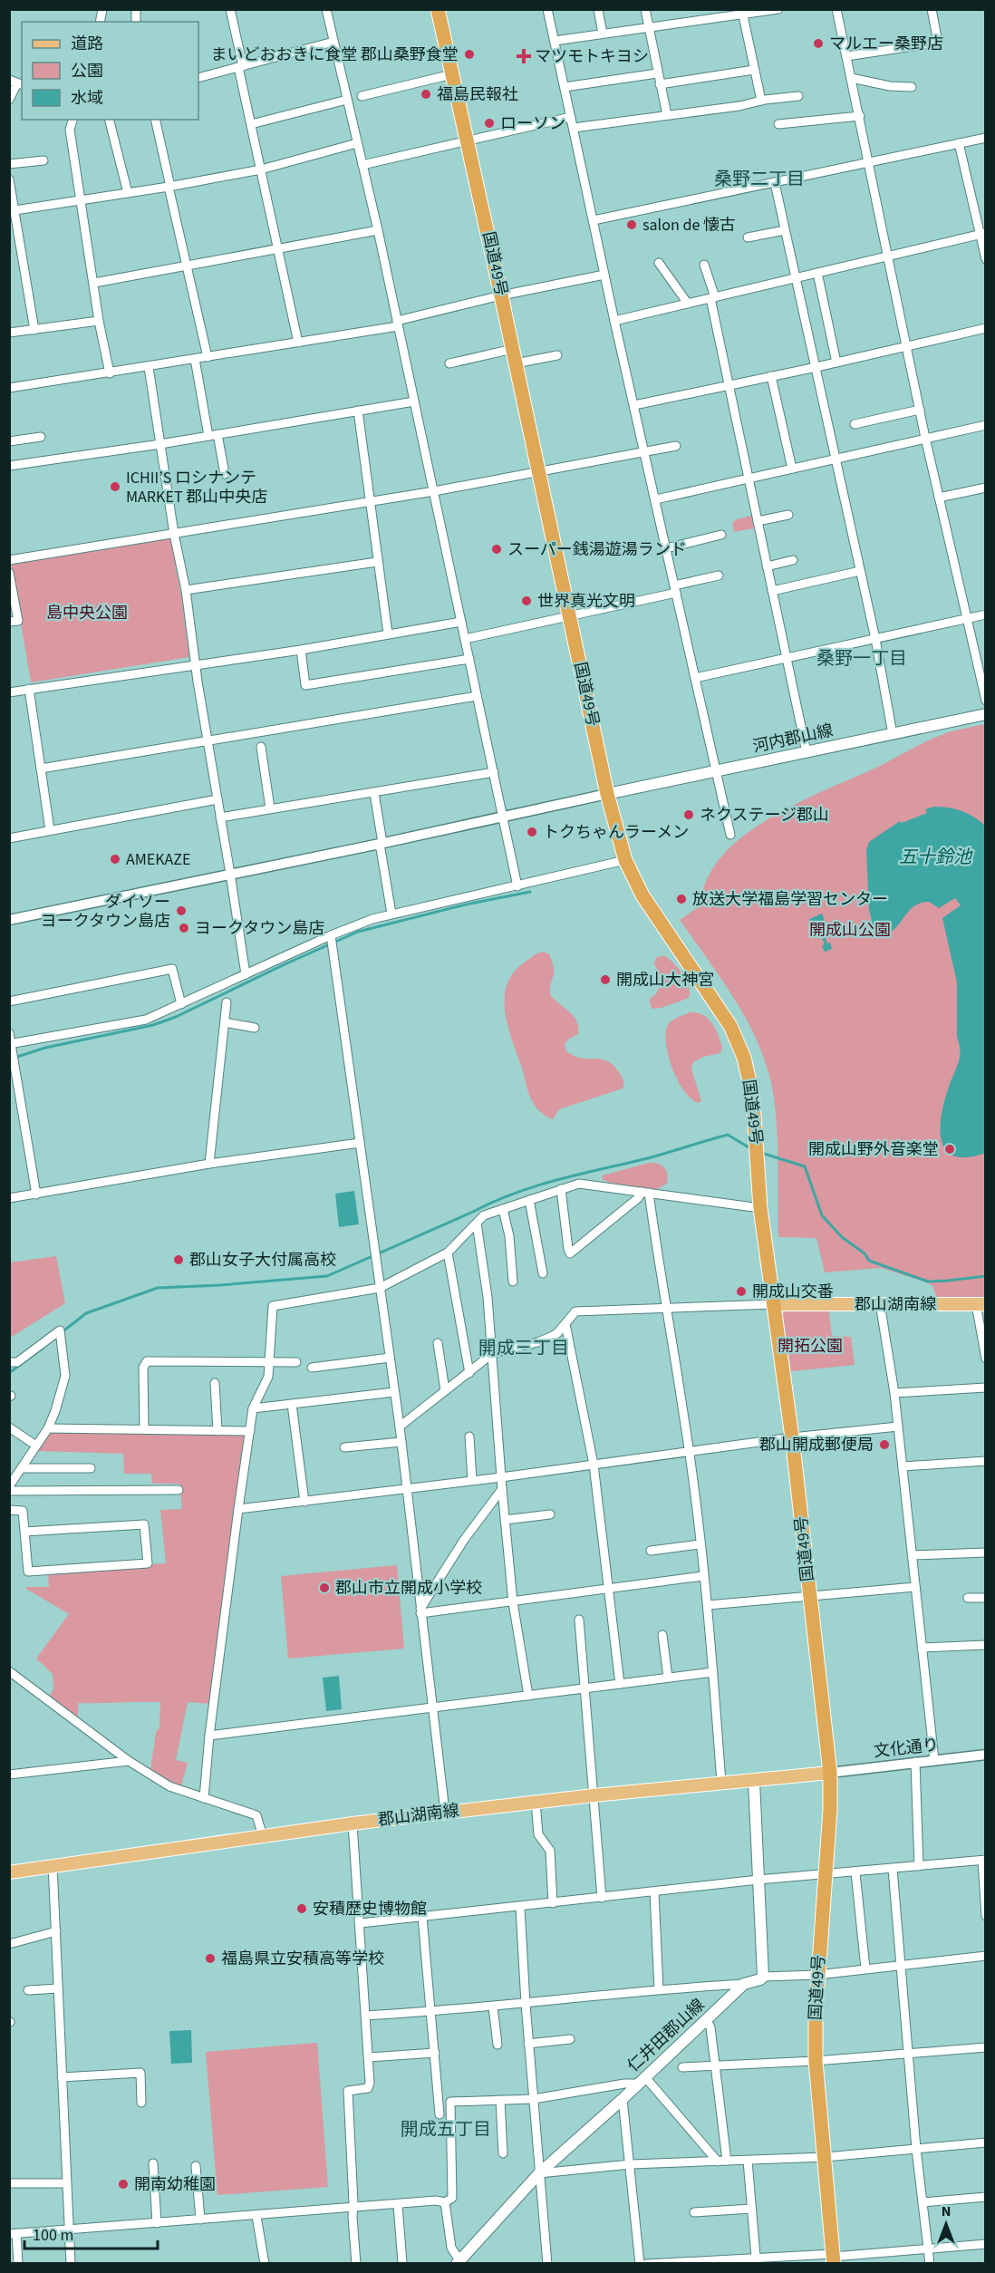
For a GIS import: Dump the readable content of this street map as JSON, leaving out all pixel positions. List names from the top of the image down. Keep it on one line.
{"streets":{"highway":["国道49号"],"main road":["河内郡山線","郡山湖南線","仁井田郡山線"],"street":["文化通り"]},"crossings":[["国道49号","河内郡山線"],["国道49号","郡山湖南線"],["国道49号","文化通り"],["郡山湖南線","文化通り"]],"districts":["桑野二丁目","桑野一丁目","開成三丁目","開成五丁目"],"water":["五十鈴池"],"parks":["島中央公園","開成山公園","開拓公園"],"places":{"other":["マルエー桑野店","まいどおおきに食堂 郡山桑野食堂","福島民報社","ローソン","salon de 懐古","ICHII’S ロシナンテ MARKET 郡山中央店","スーパー銭湯遊湯ランド","世界真光文明","ネクステージ郡山","トクちゃんラーメン","AMEKAZE","放送大学福島学習センター","ダイソー ヨークタウン島店","ヨークタウン島店","開成山大神宮","開成山野外音楽堂","郡山女子大付属高校","開成山交番","郡山開成郵便局","郡山市立開成小学校","安積歴史博物館","福島県立安積高等学校","開南幼稚園"],"health":["マツモトキヨシ"]},"legend":["道路","公園","水域"],"scale_bar":"100 m","north":"top"}
